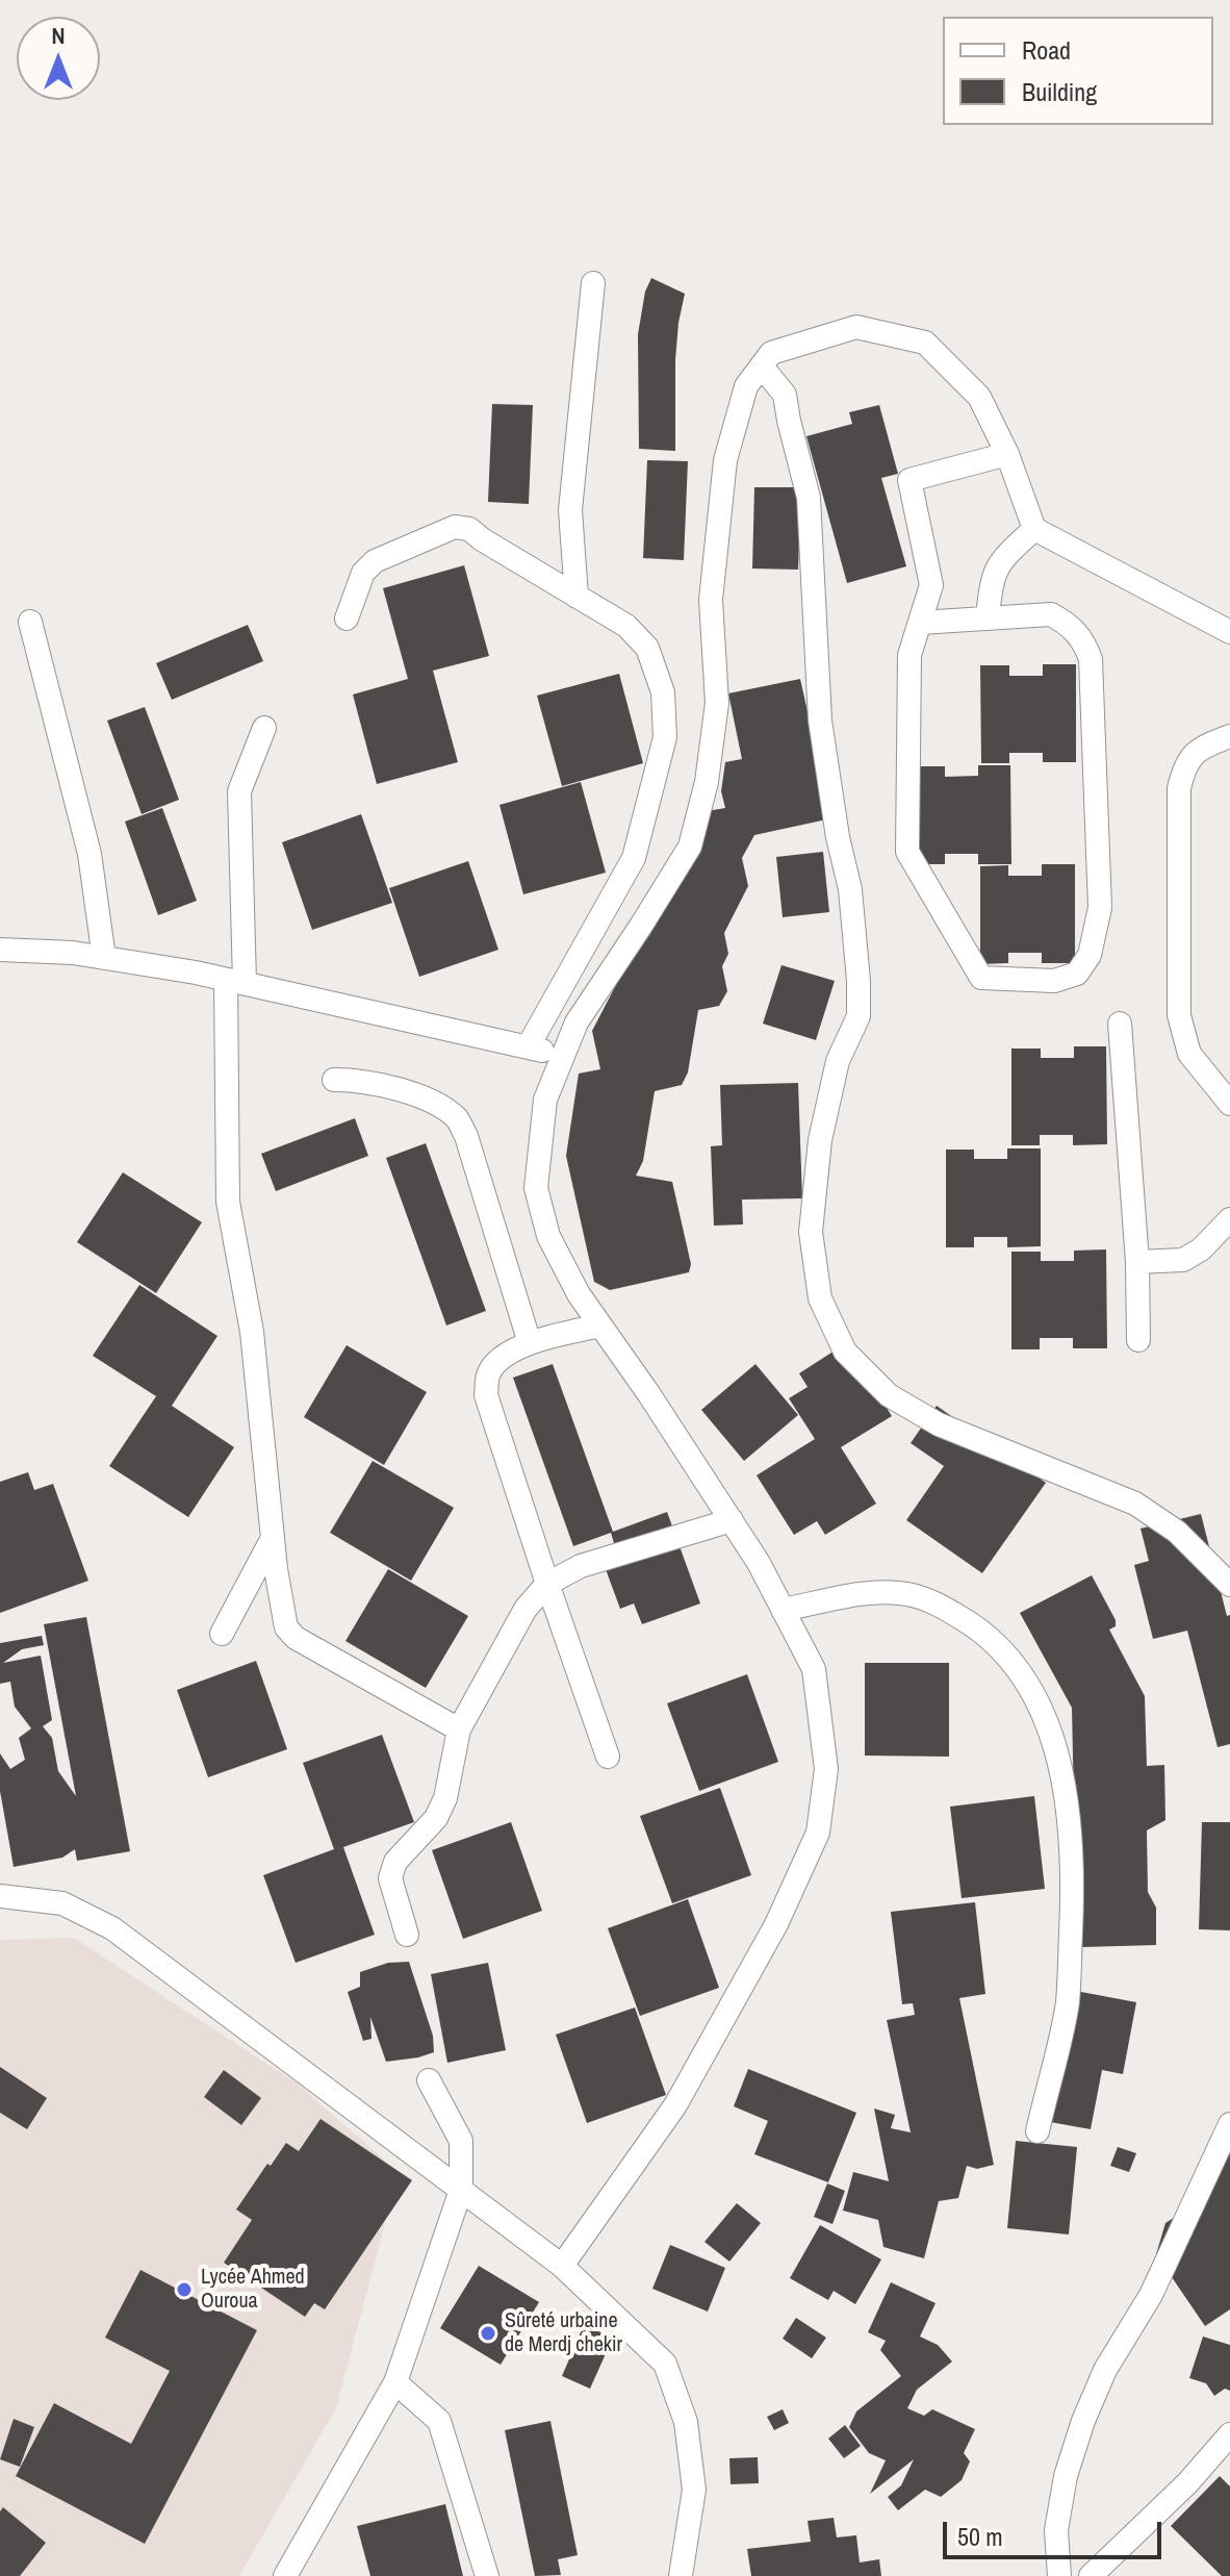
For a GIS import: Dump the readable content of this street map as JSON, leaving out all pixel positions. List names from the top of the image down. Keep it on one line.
{"places":["Lycée Ahmed Ouroua","Sûreté urbaine de Merdj chekir"],"legend":["Road","Building"],"scale_bar":"50 m","north":"top"}
